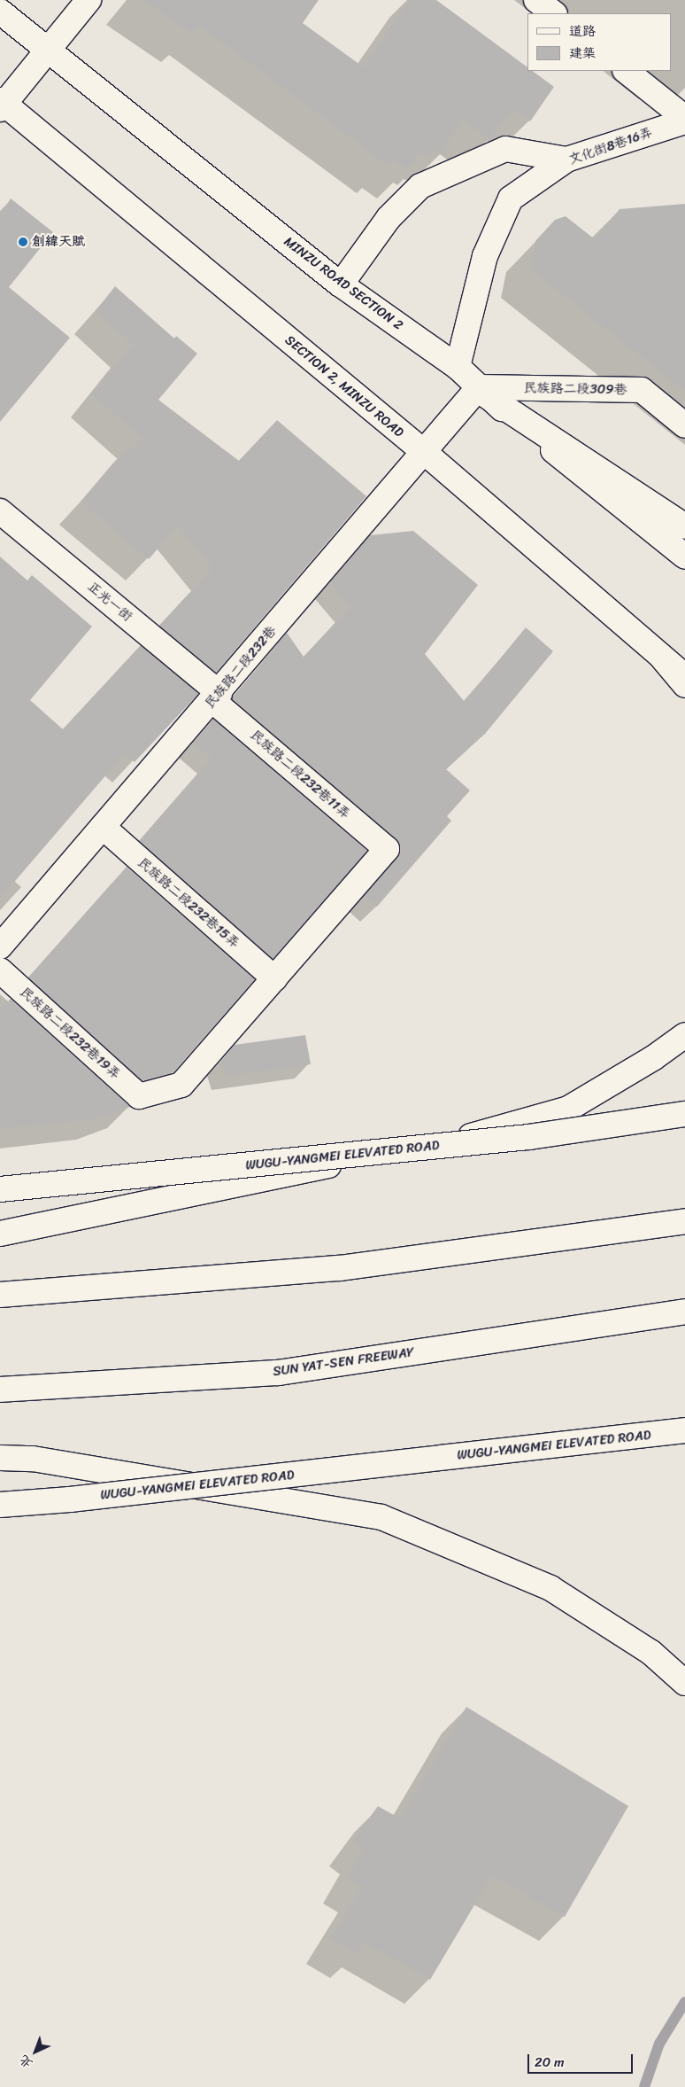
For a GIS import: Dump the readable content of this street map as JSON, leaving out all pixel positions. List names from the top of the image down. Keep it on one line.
{"streets":{"main road":["文化街8巷16弄","MINZU ROAD SECTION 2","SECTION 2, MINZU ROAD","民族路二段309巷","正光一街","民族路二段232巷","民族路二段232巷11弄","民族路二段232巷15弄","民族路二段232巷19弄","WUGU-YANGMEI ELEVATED ROAD","SUN YAT-SEN FREEWAY"]},"crossings":[["文化街8巷16弄","MINZU ROAD SECTION 2"],["MINZU ROAD SECTION 2","民族路二段309巷"],["MINZU ROAD SECTION 2","民族路二段232巷"],["SECTION 2, MINZU ROAD","民族路二段232巷"],["民族路二段309巷","民族路二段232巷"],["正光一街","民族路二段232巷"],["正光一街","民族路二段232巷11弄"],["民族路二段232巷","民族路二段232巷11弄"],["民族路二段232巷","民族路二段232巷15弄"],["民族路二段232巷11弄","民族路二段232巷15弄"],["民族路二段232巷11弄","民族路二段232巷19弄"],["民族路二段232巷15弄","民族路二段232巷19弄"]],"places":["創緯天賦"],"legend":["道路","建築"],"scale_bar":"20 m","north":"bottom left"}
